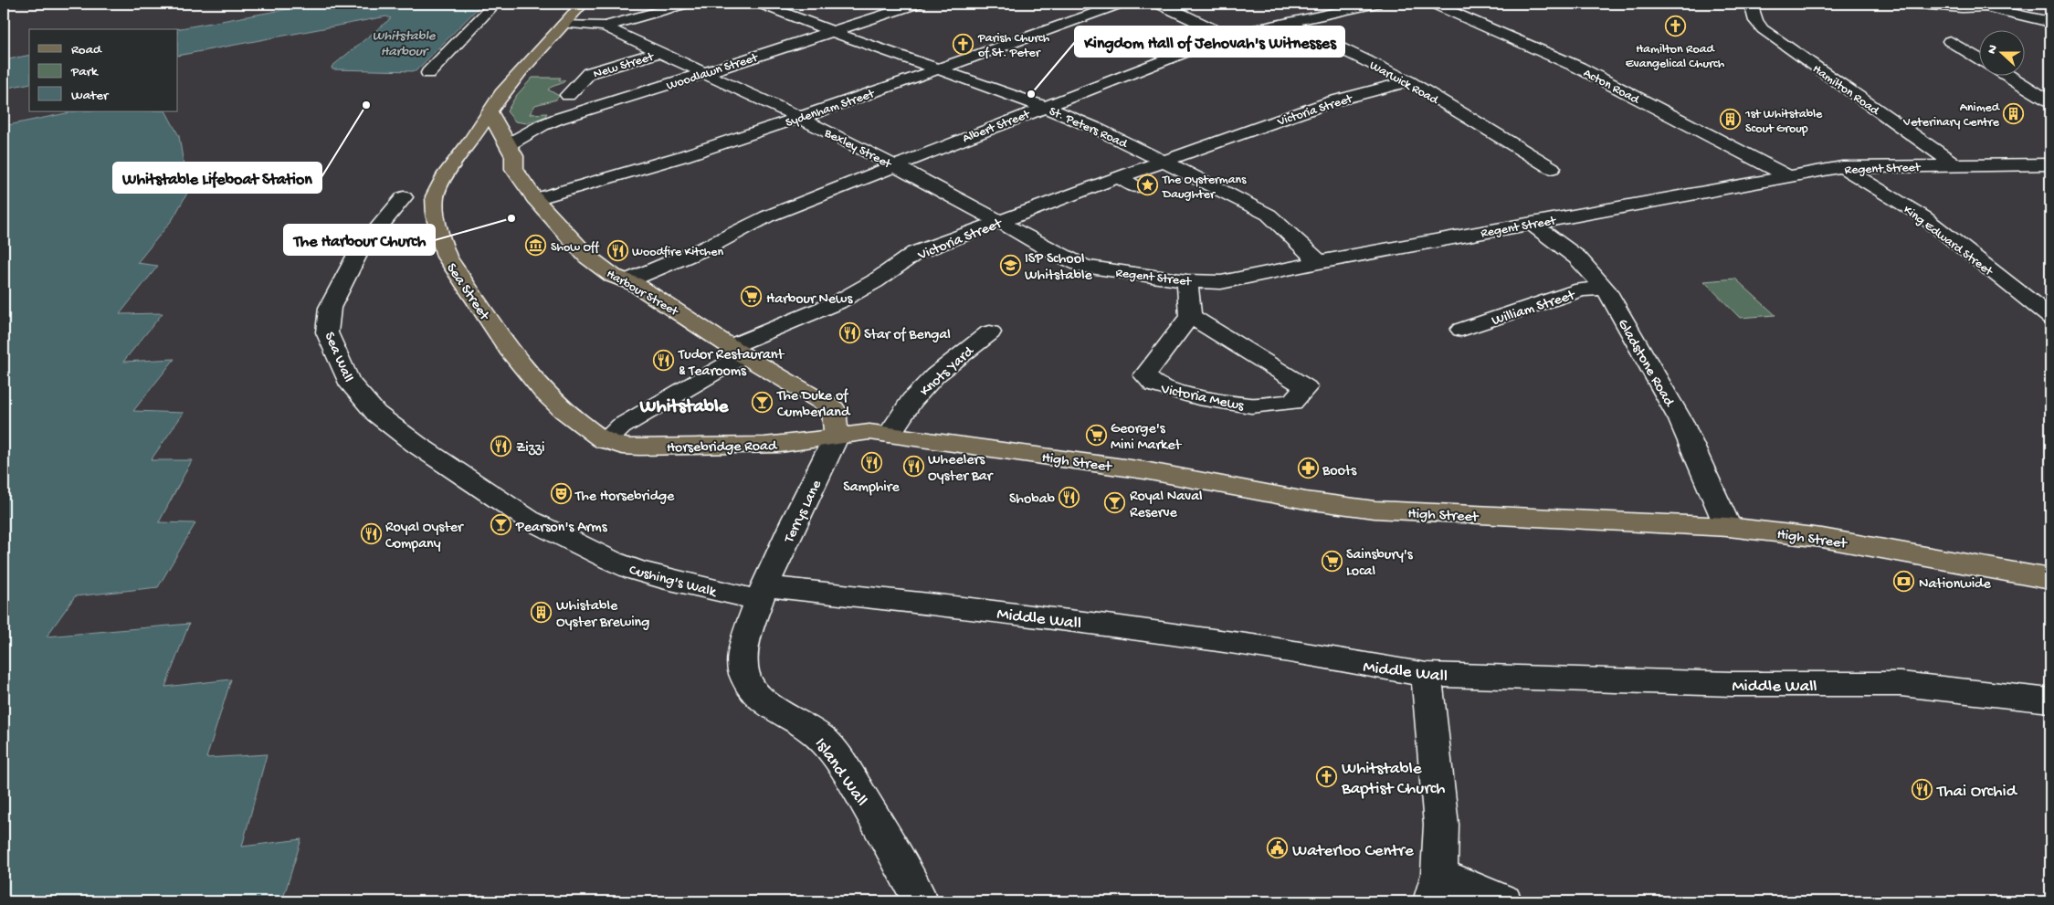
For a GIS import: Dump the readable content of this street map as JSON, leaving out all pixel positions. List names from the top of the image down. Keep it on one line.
{"streets":{"main road":["Sea Street","Harbour Street","Horsebridge Road","High Street"],"street":["New Street","Woodlawn Street","Warwick Road","Acton Road","Hamilton Road","Sydenham Street","Victoria Street","Albert Street","St. Peters Road","Bexley Street","Regent Street","King Edward Street","William Street","Sea Wall","Gladstone Road","Knots Yard","Victoria Mews","Terrys Lane","Cushing's Walk","Middle Wall","Island Wall"]},"crossings":[["New Street","Bexley Street"],["Woodlawn Street","St. Peters Road"],["Woodlawn Street","Bexley Street"],["Woodlawn Street","Harbour Street"],["Warwick Road","Victoria Street"],["Warwick Road","Albert Street"],["Acton Road","Regent Street"],["Hamilton Road","Regent Street"],["Sydenham Street","St. Peters Road"],["Sydenham Street","Bexley Street"],["Sydenham Street","Harbour Street"],["Victoria Street","St. Peters Road"],["Victoria Street","Bexley Street"],["Victoria Street","Regent Street"],["Victoria Street","Sea Street"],["Victoria Street","Harbour Street"],["Victoria Street","Horsebridge Road"],["Albert Street","St. Peters Road"],["Albert Street","Bexley Street"],["Albert Street","Harbour Street"],["St. Peters Road","Regent Street"],["Bexley Street","Regent Street"],["Regent Street","King Edward Street"],["Regent Street","Gladstone Road"],["Sea Street","Harbour Street"],["Sea Street","Horsebridge Road"],["Harbour Street","Horsebridge Road"],["Harbour Street","High Street"],["Harbour Street","Terrys Lane"],["William Street","Gladstone Road"],["Sea Wall","Cushing's Walk"],["Gladstone Road","High Street"],["Knots Yard","High Street"],["Horsebridge Road","High Street"],["Horsebridge Road","Terrys Lane"],["High Street","Terrys Lane"],["Terrys Lane","Cushing's Walk"],["Terrys Lane","Middle Wall"],["Terrys Lane","Island Wall"],["Cushing's Walk","Middle Wall"],["Cushing's Walk","Island Wall"],["Middle Wall","Island Wall"]],"districts":["Whitstable"],"water":["Whitstable Harbour"],"places":{"church":["Hamilton Road Evangelical Church","Parish Church of St. Peter","Whitstable Baptist Church"],"other":["Kingdom Hall of Jehovah's Witnesses","Whitstable Lifeboat Station","The Harbour Church"],"building":["Animed Veterinary Centre","1st Whitstable Scout Group","Whistable Oyster Brewing"],"place":["The Oystermans Daughter"],"museum":["Show Off"],"restaurant":["Woodfire Kitchen","Star of Bengal","Tudor Restaurant & Tearooms","Zizzi","Samphire","Wheelers Oyster Bar","Shobab","Royal Oyster Company","Thai Orchid"],"school or university":["ISP School Whitstable"],"supermarket":["Harbour News","George's Mini Market","Sainsbury's Local"],"bar":["The Duke of Cumberland","Royal Naval Reserve","Pearson's Arms"],"pharmacy":["Boots"],"theatre":["The Horsebridge"],"bank":["Nationwide"],"public building":["Waterloo Centre"]},"legend":["Road","Park","Water"],"north":"left"}
